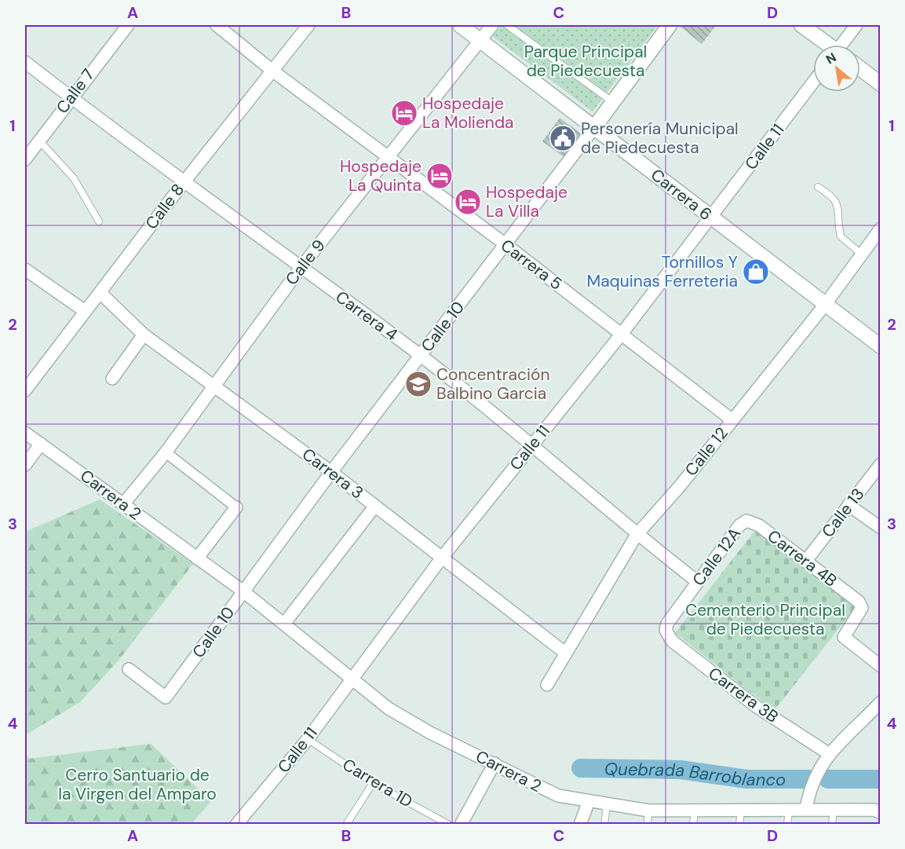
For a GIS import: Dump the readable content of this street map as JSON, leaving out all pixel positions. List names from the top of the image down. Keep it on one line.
{"streets":{"street":["Calle 7","Calle 11","Carrera 6","Calle 8","Calle 9","Carrera 5","Carrera 4","Calle 10","Calle 12","Carrera 3","Carrera 2","Calle 13","Calle 12A","Carrera 4B","Carrera 3B"],"lane":["Carrera 1D"]},"crossings":[["Calle 7","Carrera 4"],["Calle 11","Carrera 6"],["Calle 11","Carrera 5"],["Calle 11","Carrera 4"],["Calle 11","Carrera 3"],["Calle 11","Carrera 2"],["Calle 11","Carrera 1D"],["Carrera 6","Calle 9"],["Carrera 6","Calle 10"],["Carrera 6","Calle 12"],["Calle 8","Carrera 5"],["Calle 8","Carrera 4"],["Calle 8","Carrera 3"],["Calle 9","Carrera 5"],["Calle 9","Carrera 4"],["Calle 9","Carrera 3"],["Calle 9","Carrera 2"],["Carrera 5","Calle 10"],["Carrera 5","Calle 12"],["Carrera 4","Calle 10"],["Carrera 4","Calle 12"],["Carrera 4","Calle 12A"],["Calle 10","Carrera 3"],["Calle 10","Carrera 2"],["Calle 12","Carrera 3"],["Calle 13","Carrera 4B"],["Calle 12A","Carrera 4B"],["Calle 12A","Carrera 3B"]],"water":["Quebrada Barroblanco"],"parks":["Parque Principal de Piedecuesta","Cementerio Principal de Piedecuesta","Cerro Santuario de la Virgen del Amparo"],"places":{"hotel":["Hospedaje La Molienda","Hospedaje La Quinta","Hospedaje La Villa"],"public building":["Personería Municipal de Piedecuesta"],"shop":["Tornillos Y Maquinas Ferreteria"],"school or university":["Concentración Balbino Garcia"]},"north":"top left","grid":{"columns":["A","B","C","D"],"rows":["1","2","3","4"]}}
